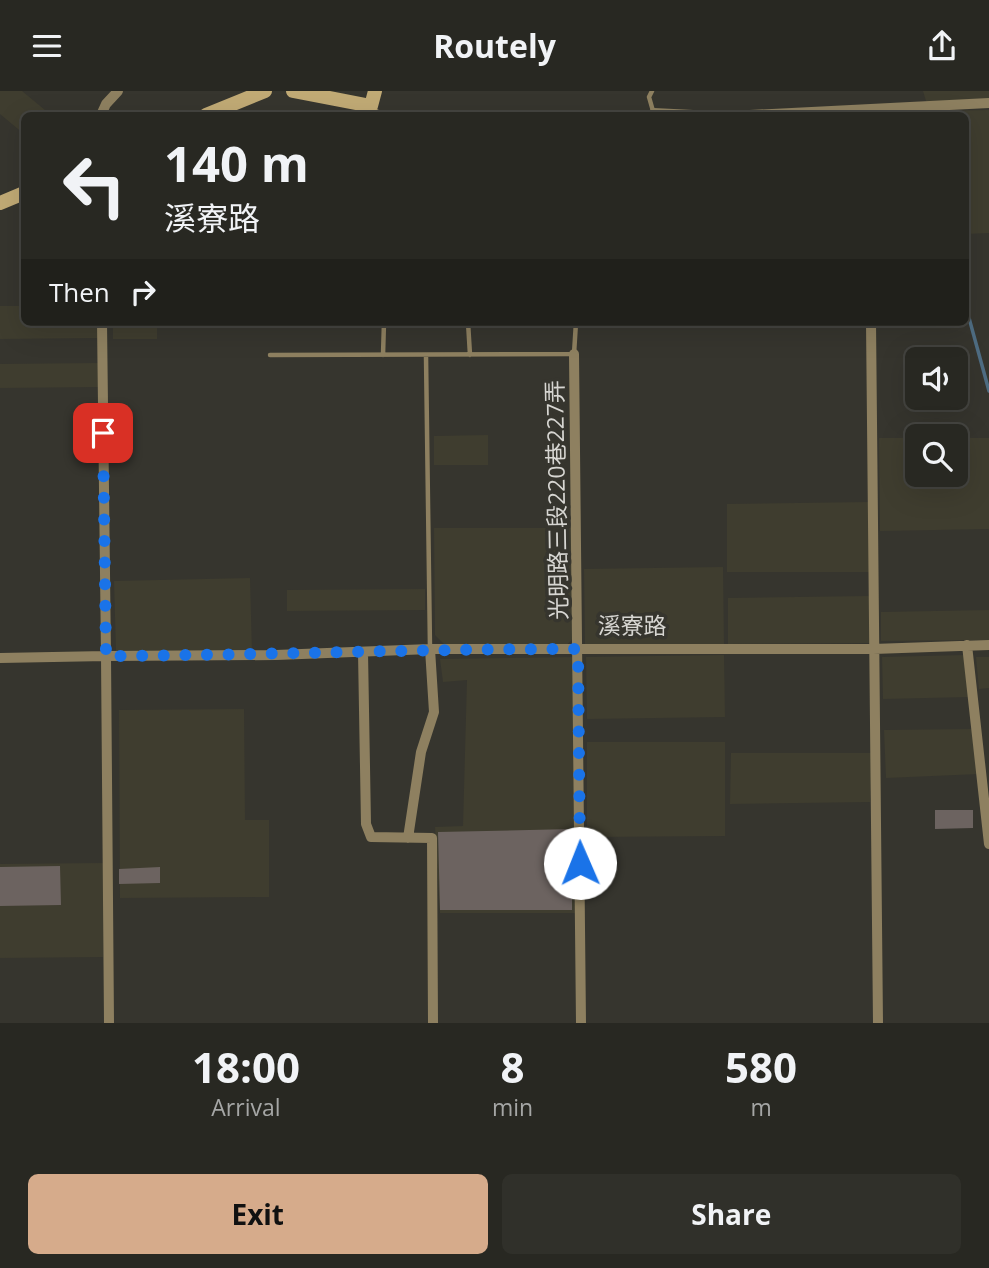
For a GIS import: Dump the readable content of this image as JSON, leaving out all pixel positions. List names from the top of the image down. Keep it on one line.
{"streets":{"street":["光明路三段220巷227弄","溪寮路"]},"crossings":[["光明路三段220巷227弄","溪寮路"]],"page":{"header":"Routely","turn":["140 m","溪寮路"],"then":"Then","eta":["18:00","Arrival","8","min","580","m"],"buttons":["Exit","Share"]}}
